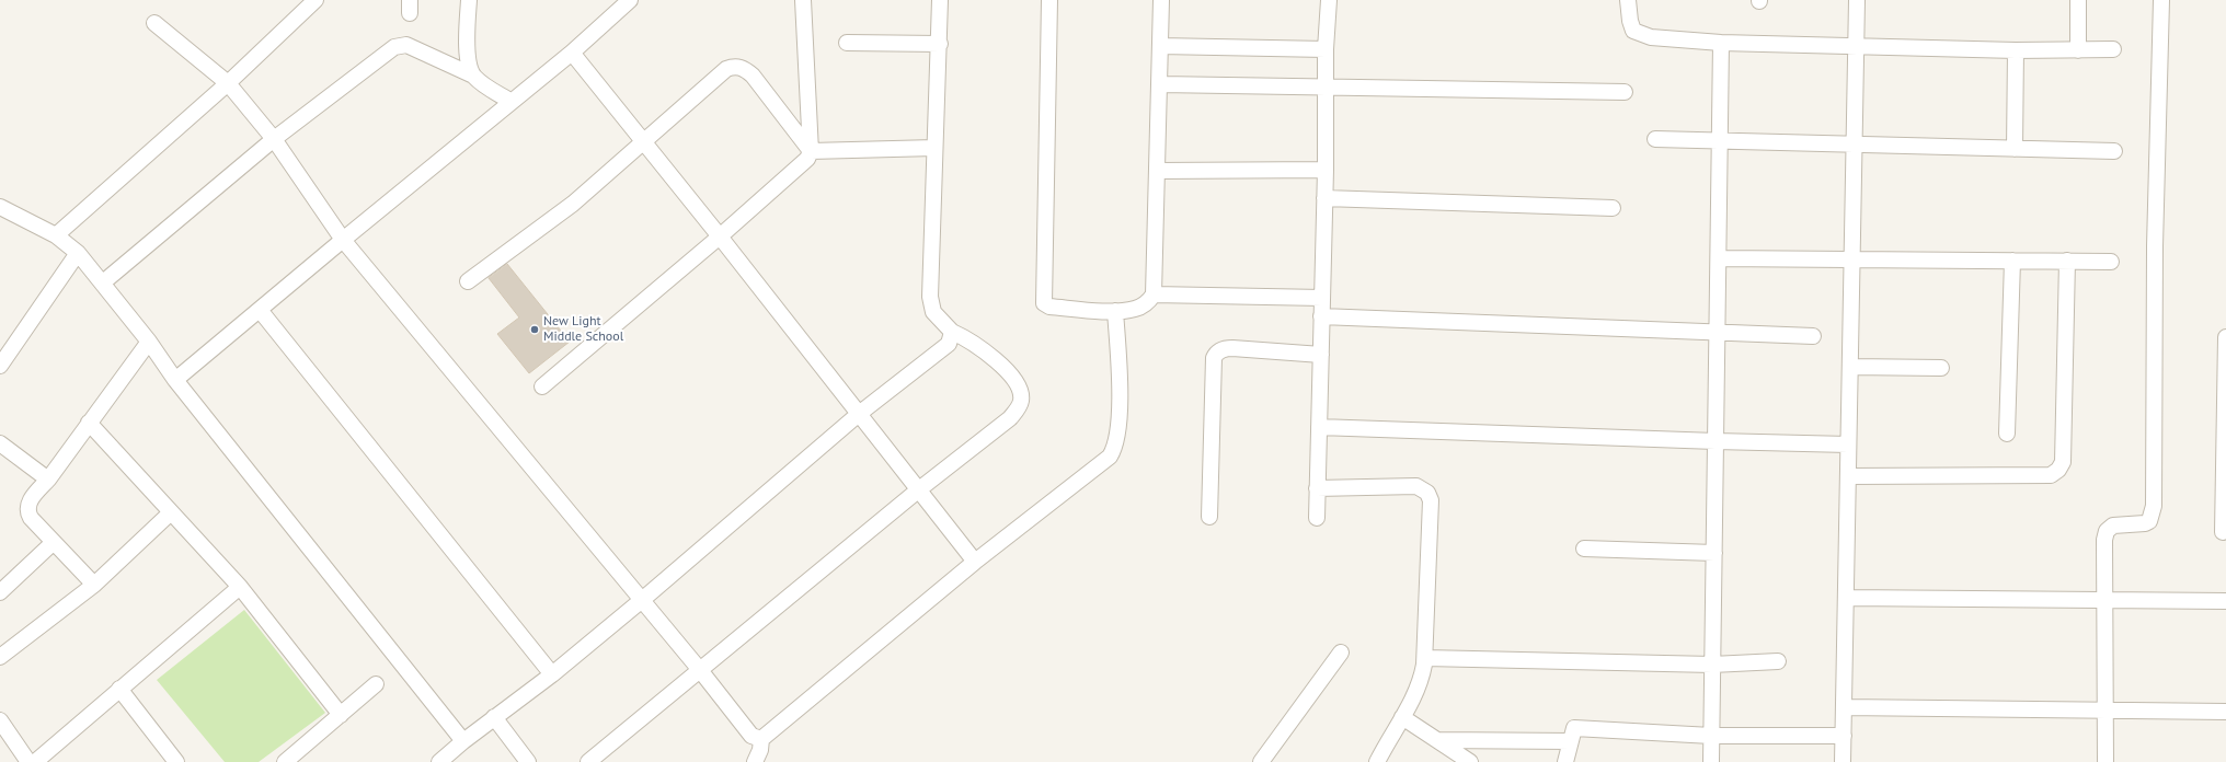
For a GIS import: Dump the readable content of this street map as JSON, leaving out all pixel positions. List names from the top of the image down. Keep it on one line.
{"places":["New Light Middle School"]}
